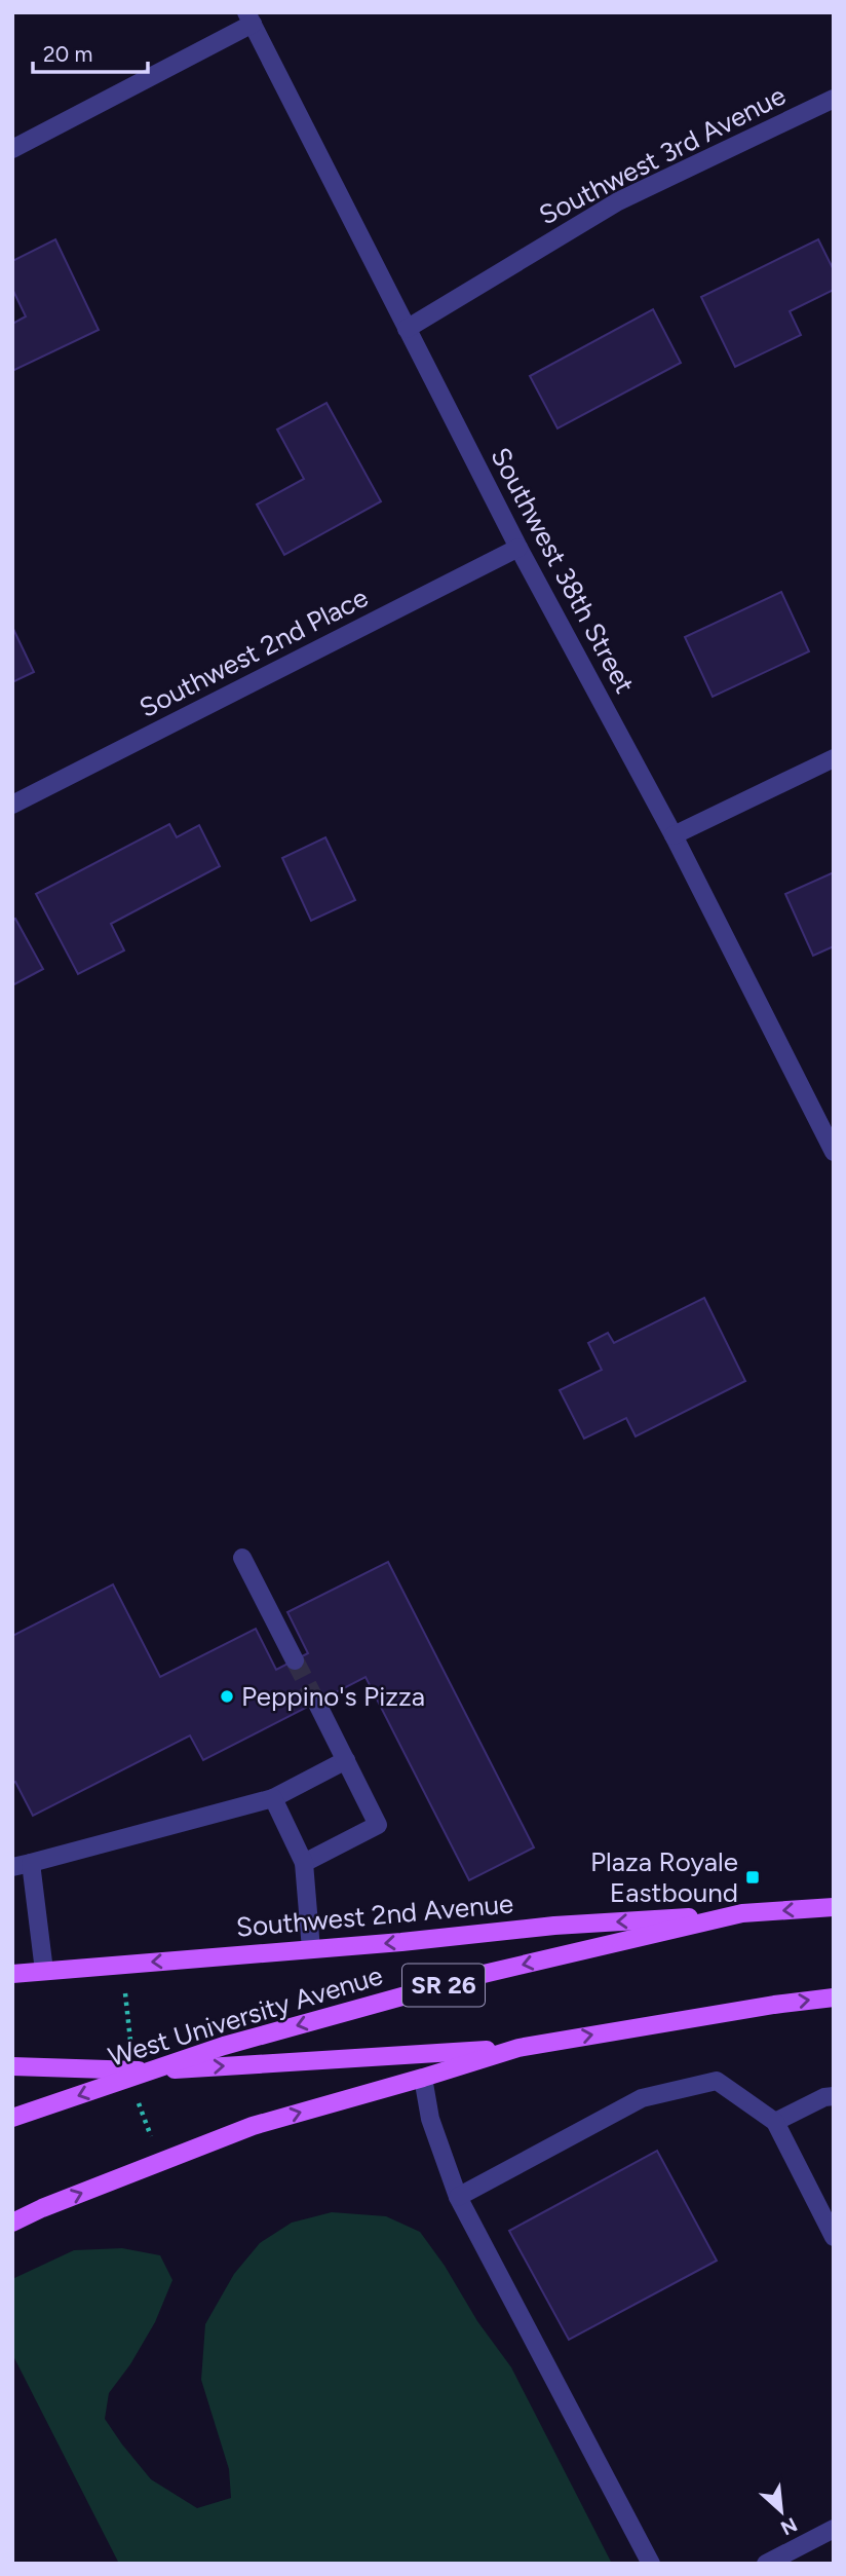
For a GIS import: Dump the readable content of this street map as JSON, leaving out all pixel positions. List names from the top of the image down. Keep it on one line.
{"streets":{"main road":["Southwest 2nd Avenue","SR 26","West University Avenue"],"street":["Southwest 3rd Avenue","Southwest 38th Street","Southwest 2nd Place"]},"crossings":[["Southwest 3rd Avenue","Southwest 38th Street"],["Southwest 38th Street","Southwest 2nd Place"],["Southwest 2nd Avenue","West University Avenue"]],"places":{"other":["Peppino's Pizza"],"transit":["Plaza Royale Eastbound"]},"scale_bar":"20 m","north":"bottom right"}
